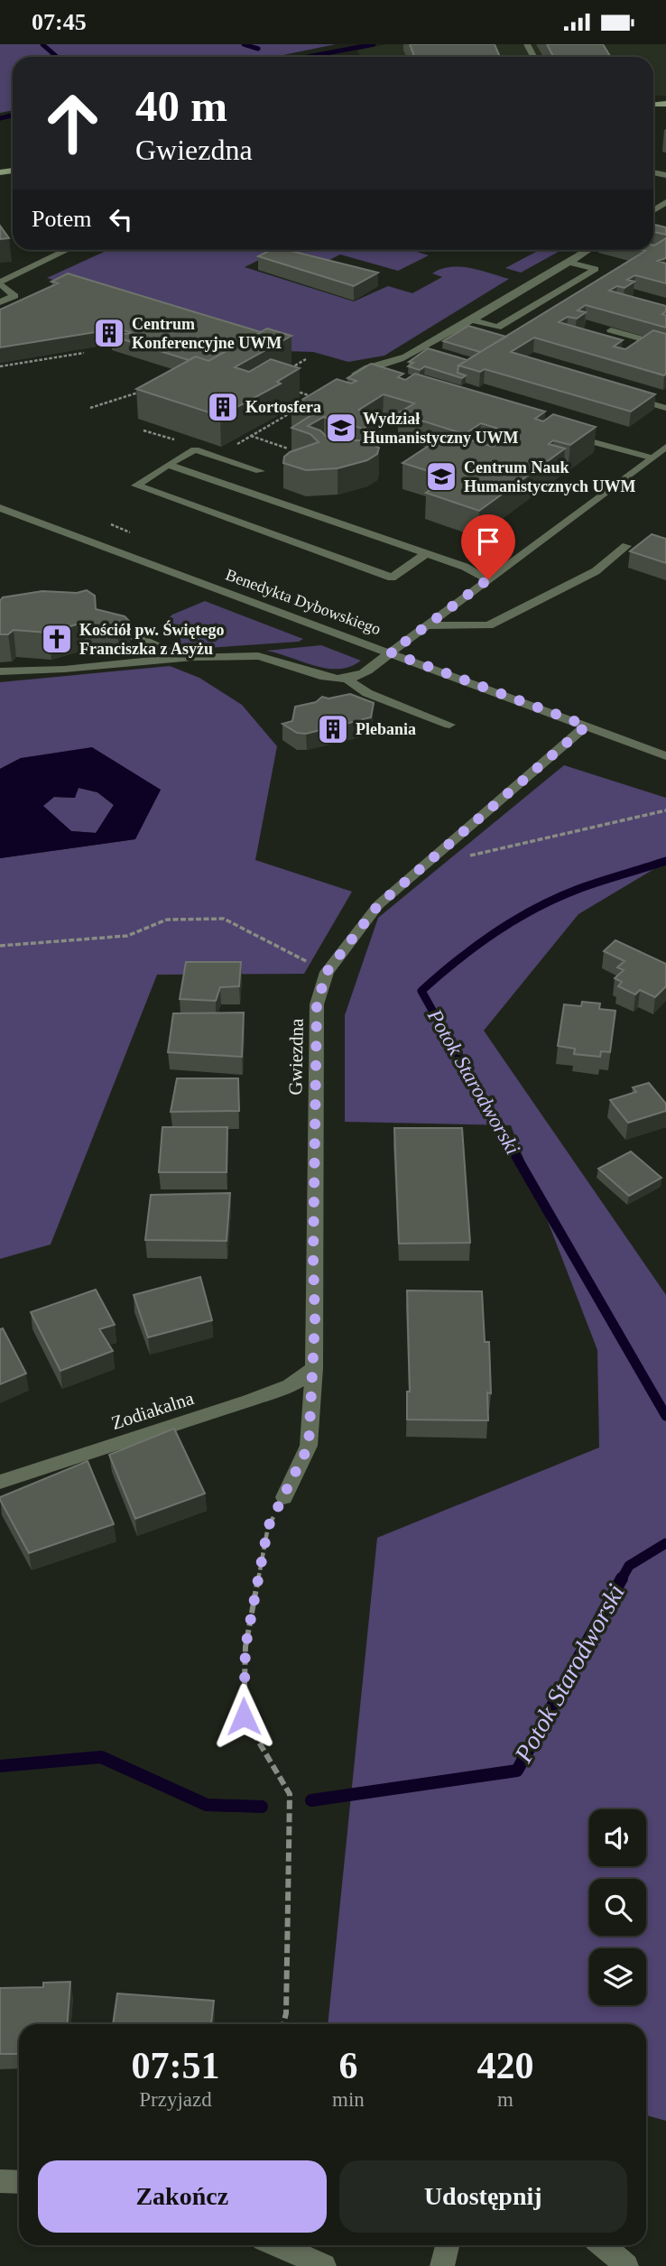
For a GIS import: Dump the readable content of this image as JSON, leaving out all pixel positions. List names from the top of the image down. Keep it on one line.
{"streets":{"street":["Benedykta Dybowskiego","Gwiezdna","Zodiakalna"]},"crossings":[["Benedykta Dybowskiego","Gwiezdna"],["Gwiezdna","Zodiakalna"]],"water":["Potok Starodworski"],"places":{"building":["Centrum Konferencyjne UWM","Kortosfera","Plebania"],"school or university":["Wydział Humanistyczny UWM","Centrum Nauk Humanistycznych UWM"],"church":["Kościół pw. Świętego Franciszka z Asyżu"]},"page":{"status":"07:45","turn":["40 m","Gwiezdna"],"then":"Potem","eta":["07:51","Przyjazd","6","min","420","m"],"buttons":["Zakończ","Udostępnij"]}}
